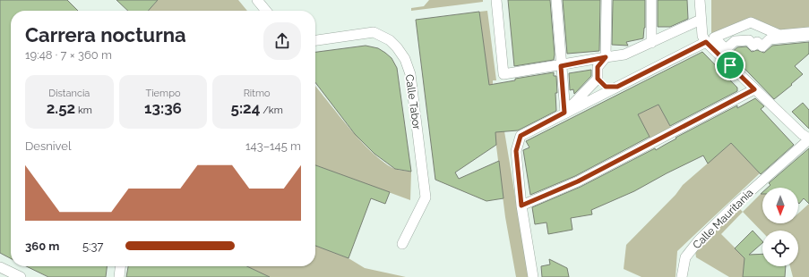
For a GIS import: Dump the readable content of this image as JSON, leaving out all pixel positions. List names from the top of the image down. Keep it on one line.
{"streets":{"street":["Calle Tabor","Calle Mauritania"]},"north":"bottom","page":{"heading":["Carrera nocturna","19:48 · 7 × 360 m"],"stats":[["Distancia","2.52 km"],["Tiempo","13:36"],["Ritmo","5:24 /km"]],"chart":["Desnivel","143–145 m"],"list":[{"name":"360 m","note":"5:37"}]}}
